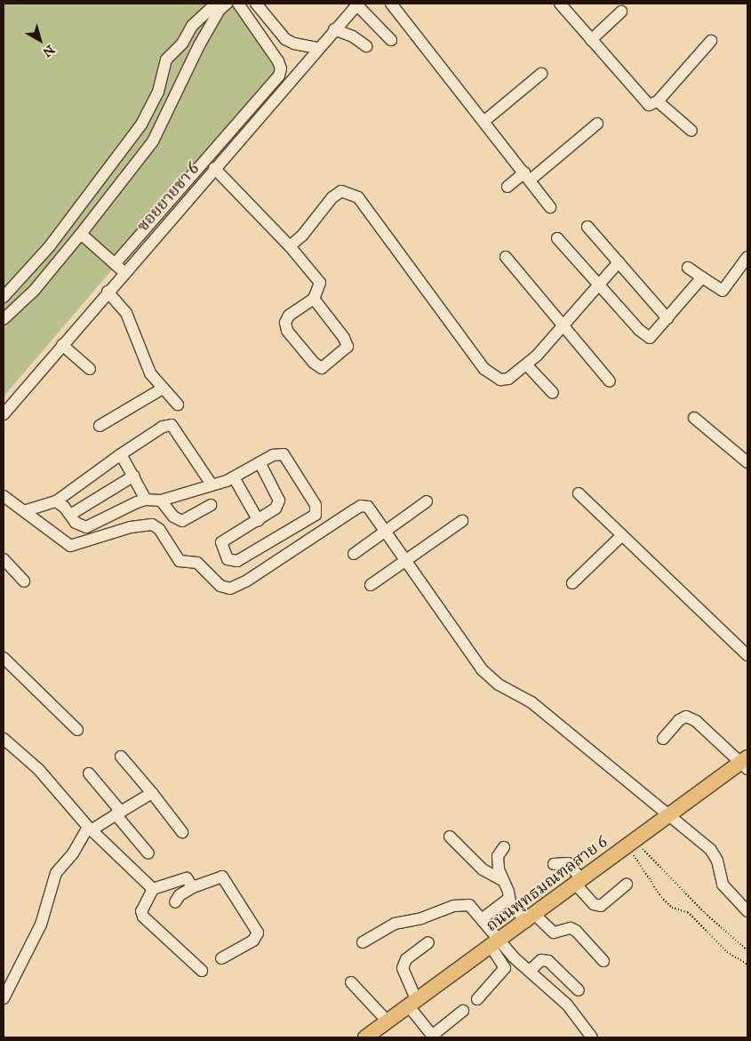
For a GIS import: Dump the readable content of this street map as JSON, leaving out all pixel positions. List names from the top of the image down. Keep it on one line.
{"streets":{"main road":["ถนนพุทธมณฑลสาย 6"],"street":["ซอยยายชา 6"]},"north":"bottom right"}
